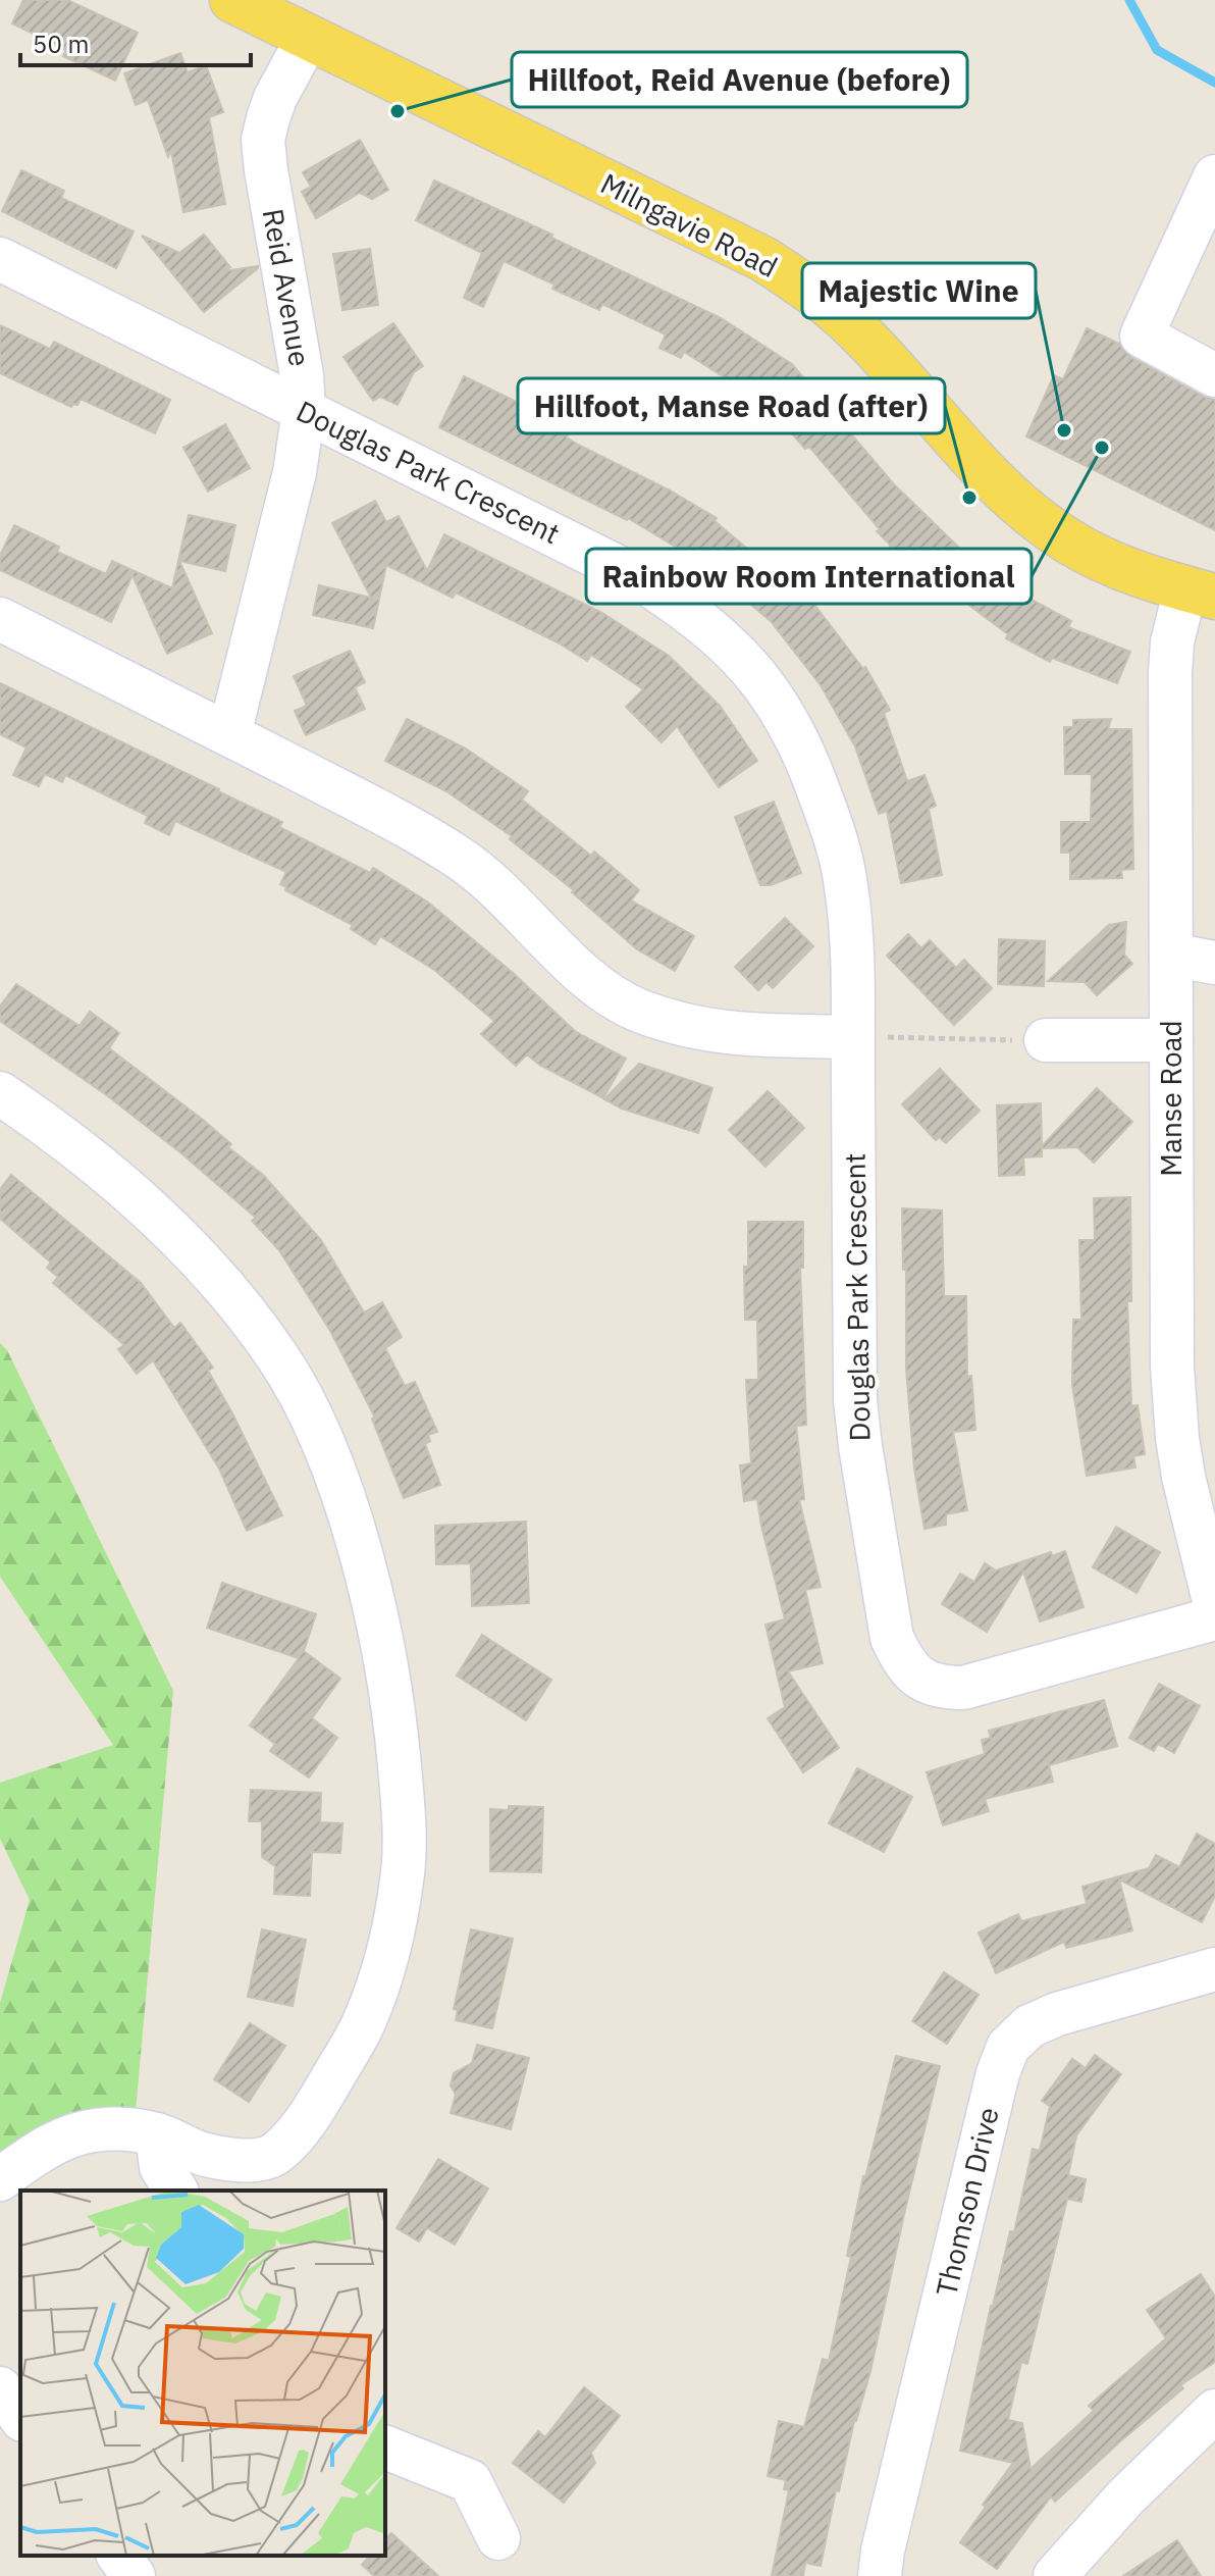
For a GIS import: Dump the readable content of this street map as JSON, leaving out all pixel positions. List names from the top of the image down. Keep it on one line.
{"streets":{"main road":["Milngavie Road"],"street":["Reid Avenue","Douglas Park Crescent","Manse Road","Thomson Drive"]},"crossings":[["Milngavie Road","Reid Avenue"],["Milngavie Road","Manse Road"],["Reid Avenue","Douglas Park Crescent"]],"places":["Hillfoot, Reid Avenue (before)","Majestic Wine","Rainbow Room International","Hillfoot, Manse Road (after)"],"scale_bar":"50 m"}
